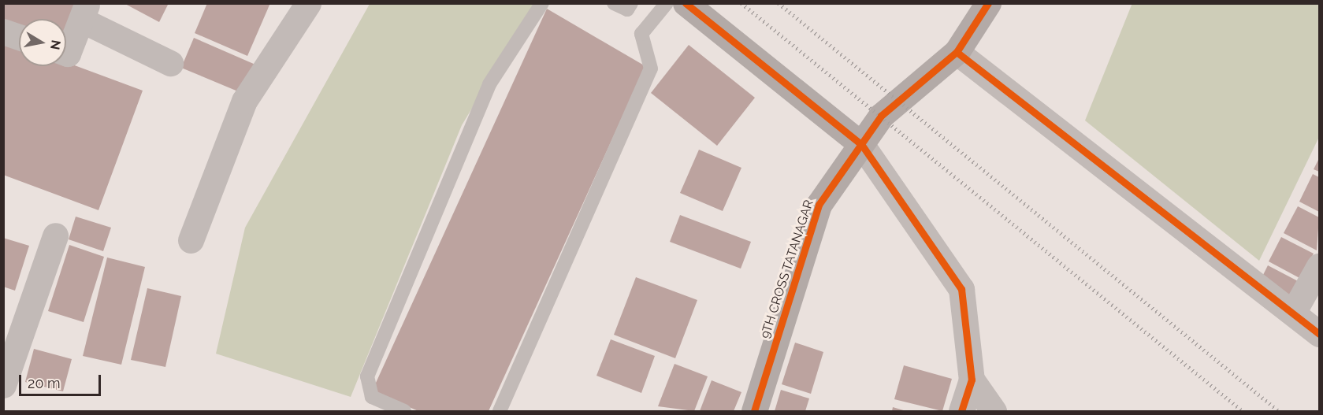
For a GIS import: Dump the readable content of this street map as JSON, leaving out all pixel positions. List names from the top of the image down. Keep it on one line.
{"streets":{"street":["9TH CROSS TATANAGAR"]},"scale_bar":"20 m","north":"right"}
